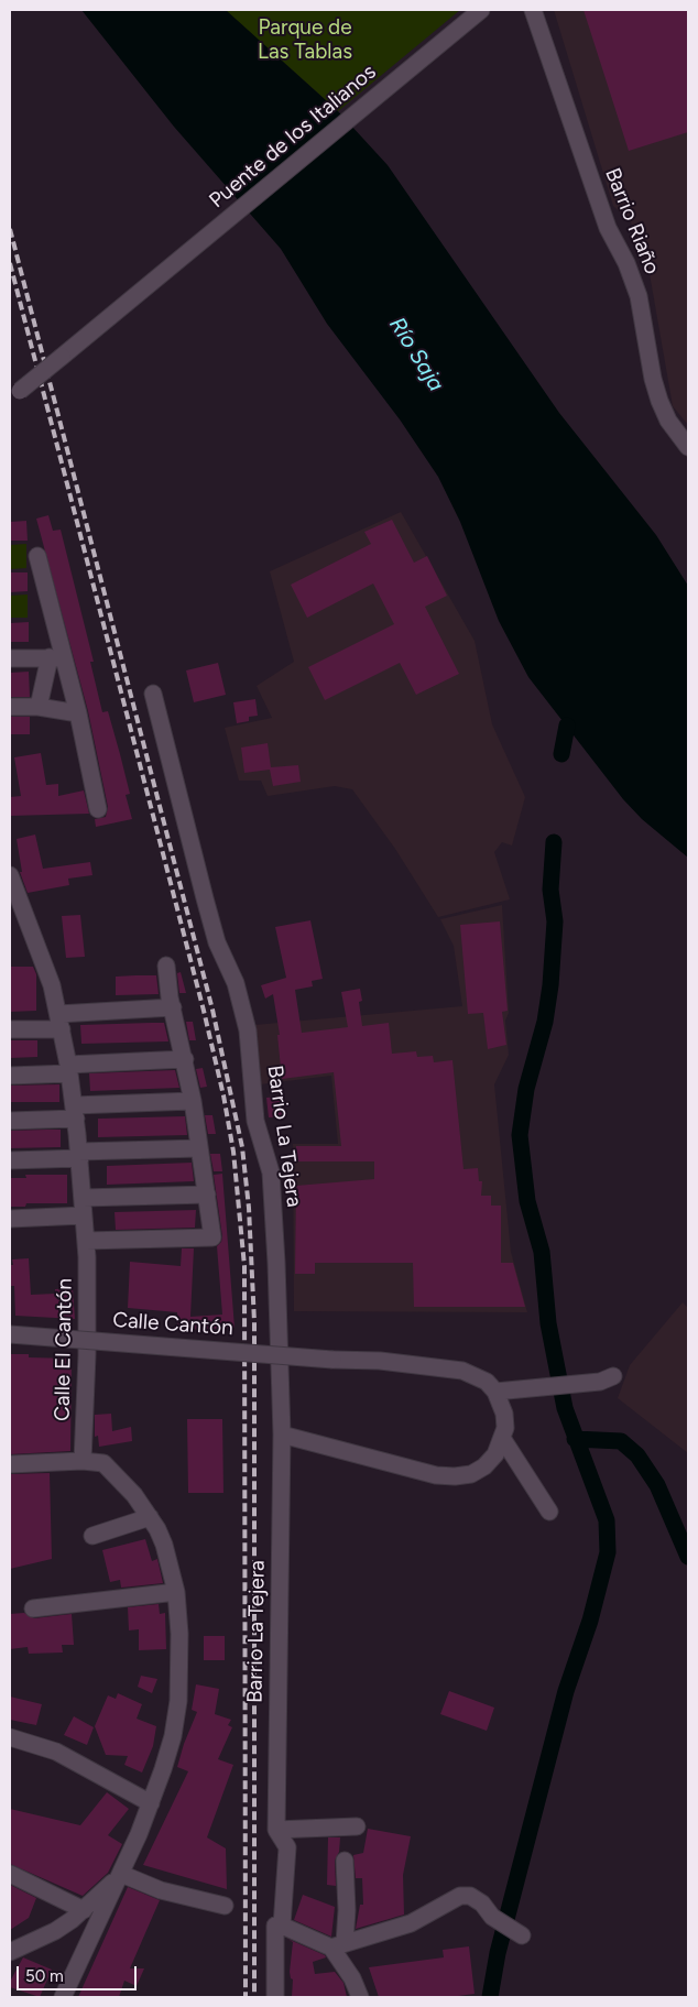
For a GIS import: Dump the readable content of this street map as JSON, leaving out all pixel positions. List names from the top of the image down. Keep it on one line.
{"streets":{"street":["Puente de los Italianos","Barrio Riaño","Barrio La Tejera","Calle Cantón","Calle El Cantón"]},"water":["Río Saja"],"parks":["Parque de Las Tablas"],"scale_bar":"50 m"}
